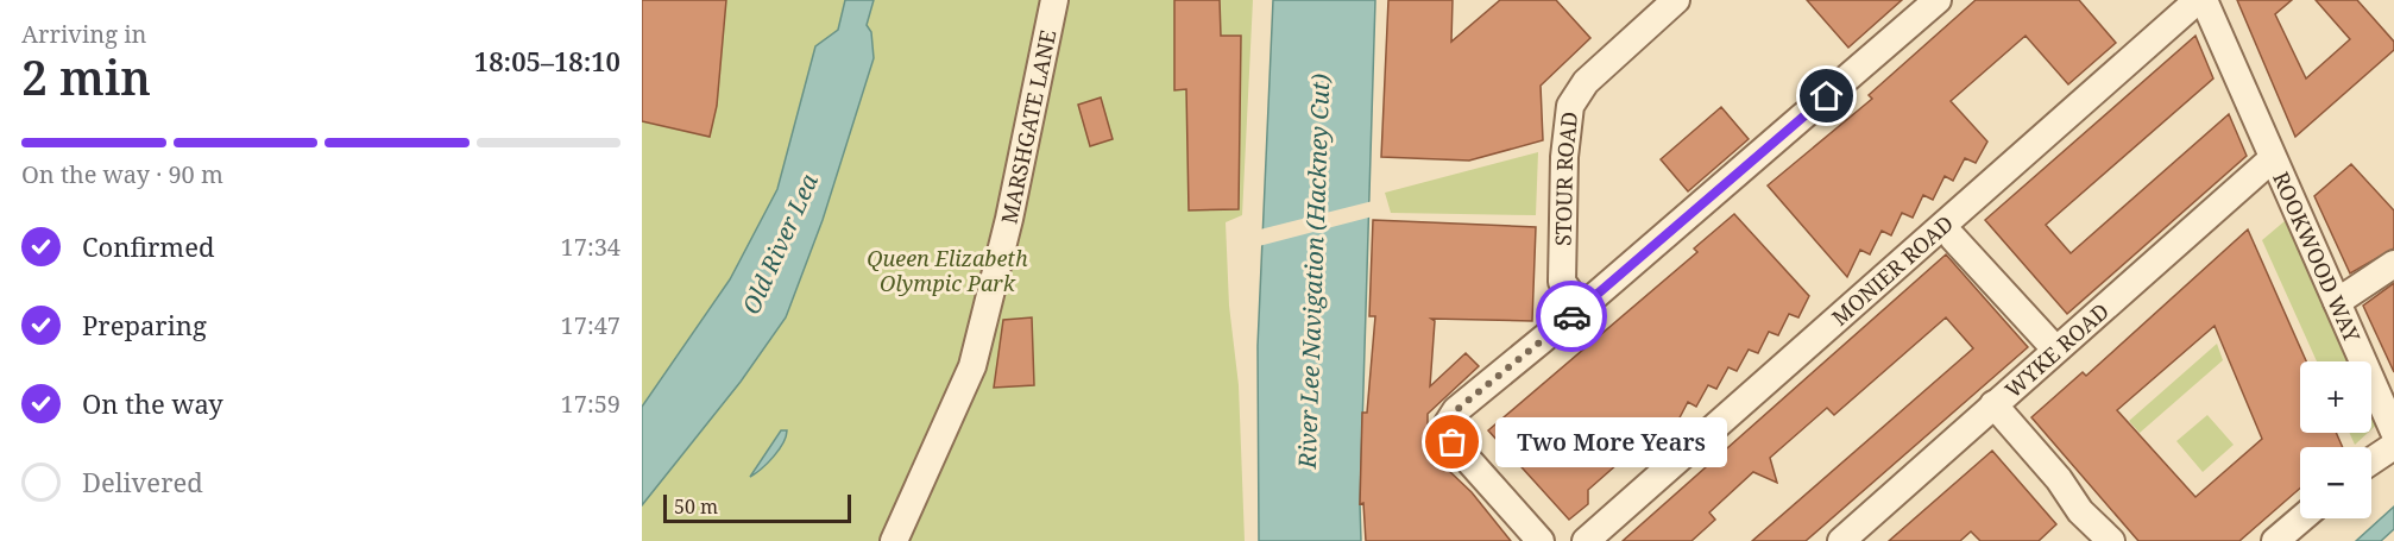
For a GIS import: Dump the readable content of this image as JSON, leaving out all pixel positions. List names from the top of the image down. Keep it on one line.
{"streets":{"street":["MARSHGATE LANE","STOUR ROAD","ROOKWOOD WAY","MONIER ROAD","WYKE ROAD"]},"crossings":[["ROOKWOOD WAY","MONIER ROAD"],["ROOKWOOD WAY","WYKE ROAD"]],"water":["Old River Lea","River Lee Navigation (Hackney Cut)"],"parks":["Queen Elizabeth Olympic Park"],"places":["Two More Years"],"scale_bar":"50 m","page":{"heading":["2 min","Arriving in","18:05–18:10"],"bar":"On the way · 90 m","list":[["Confirmed","17:34"],["Preparing","17:47"],["On the way","17:59"],"Delivered"],"map_buttons":["+","−"],"bubble":"Two More Years","scale":"50 m"}}
